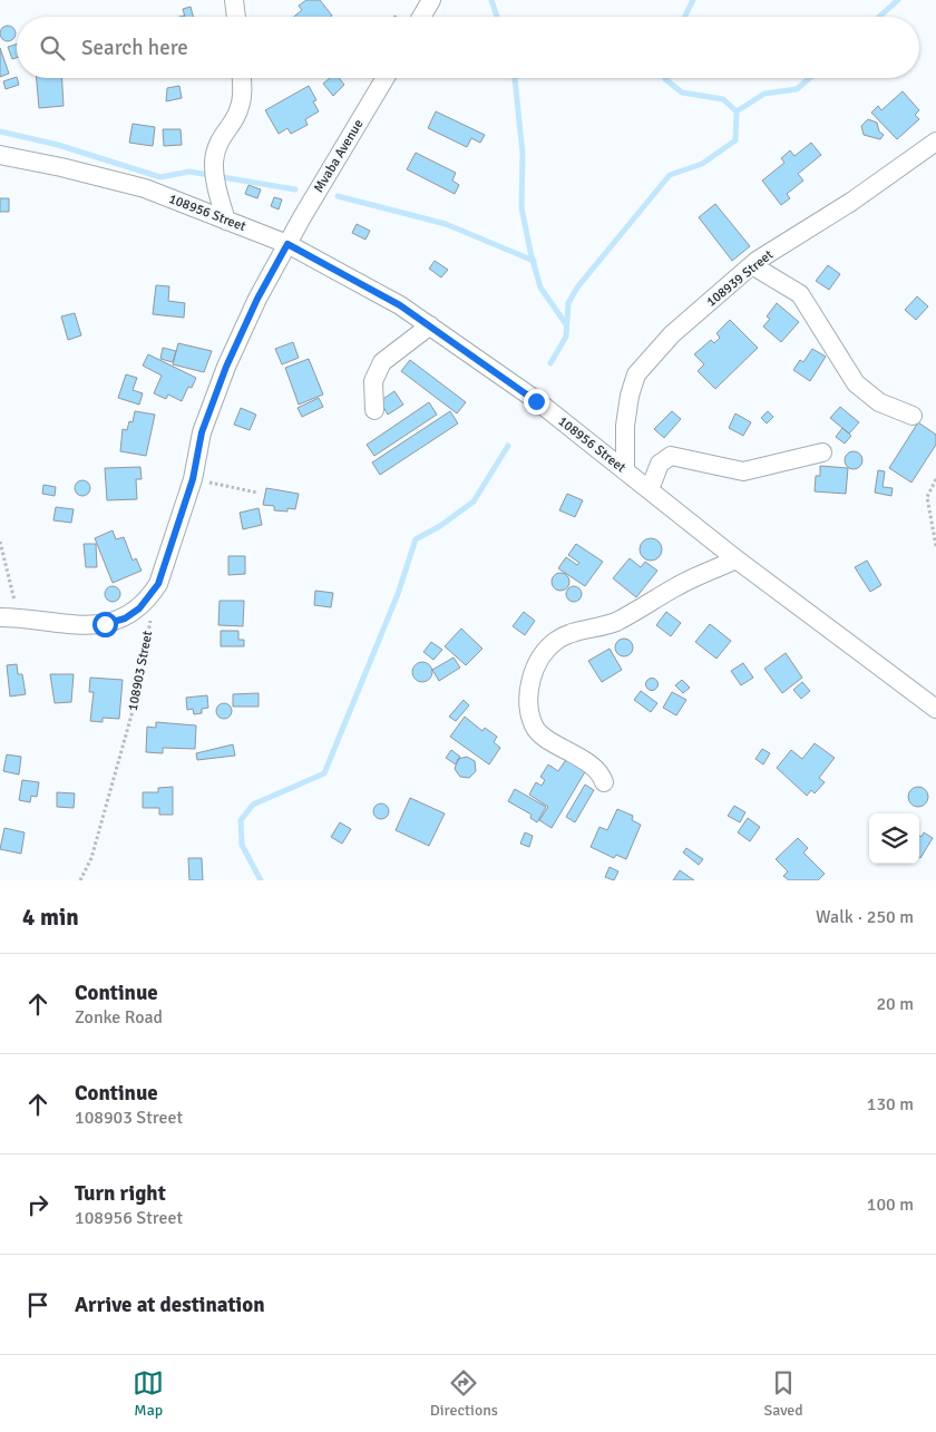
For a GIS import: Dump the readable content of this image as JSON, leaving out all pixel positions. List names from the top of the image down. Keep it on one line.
{"streets":{"street":["Mvaba Avenue","108956 Street","108939 Street"],"path":["108903 Street"]},"crossings":[["Mvaba Avenue","108956 Street"],["108956 Street","108939 Street"]],"page":{"search":"Search here","heading":["4 min","Walk · 250 m"],"list":[["Continue","Zonke Road","20 m"],["Continue","108903 Street","130 m"],["Turn right","108956 Street","100 m"],"Arrive at destination"],"nav":["Map","Directions","Saved"]}}
